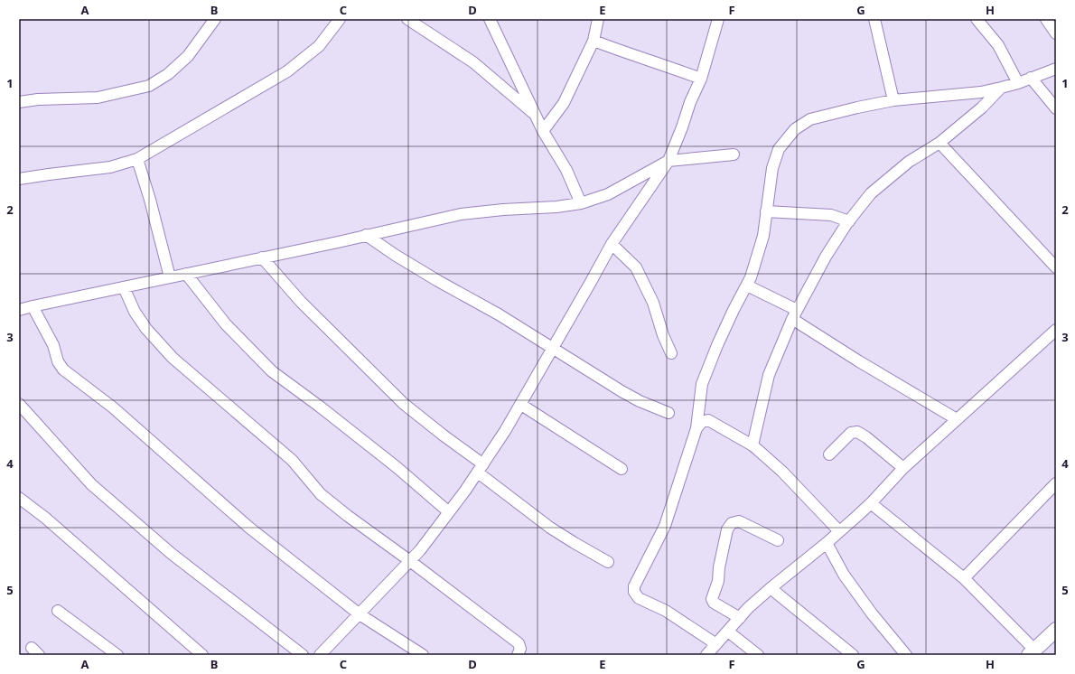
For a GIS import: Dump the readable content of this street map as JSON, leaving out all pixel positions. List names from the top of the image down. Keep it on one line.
{"grid":{"columns":["A","B","C","D","E","F","G","H"],"rows":["1","2","3","4","5"]}}
